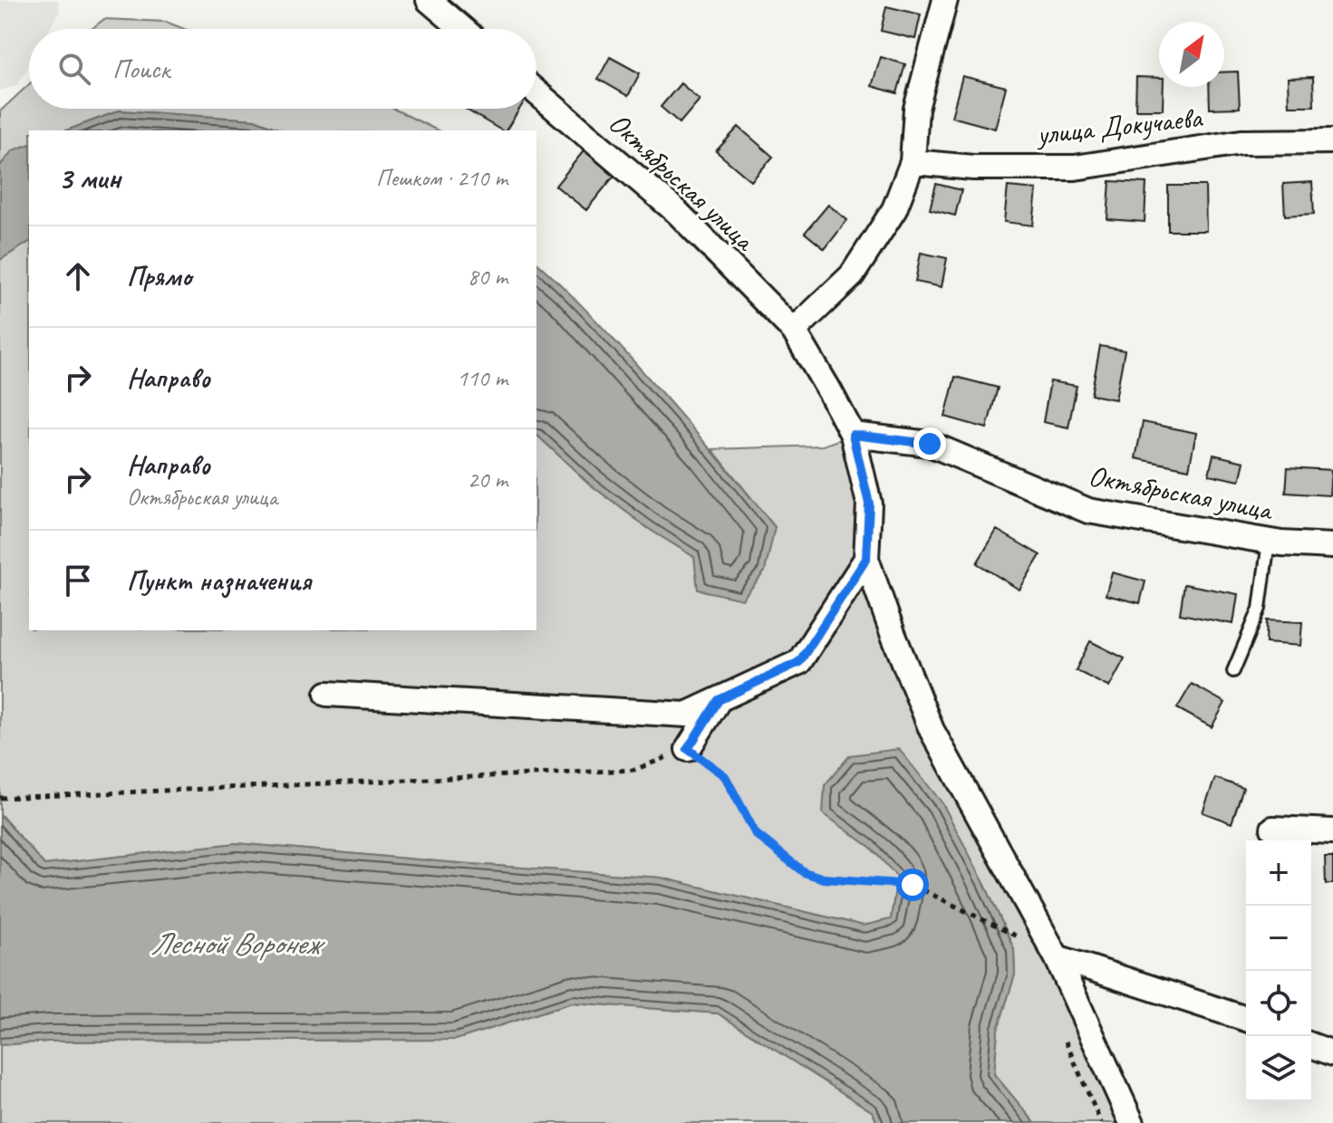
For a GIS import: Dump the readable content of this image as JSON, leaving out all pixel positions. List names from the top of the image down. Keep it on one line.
{"streets":{"street":["улица Докучаева","Октябрьская улица"]},"water":["Лесной Воронеж"],"north":"top right","page":{"search":"Поиск","heading":["3 мин","Пешком · 210 m"],"list":[["Прямо","80 m"],["Направо","110 m"],["Направо","Октябрьская улица","20 m"],"Пункт назначения"],"map_buttons":["+","−"]}}
